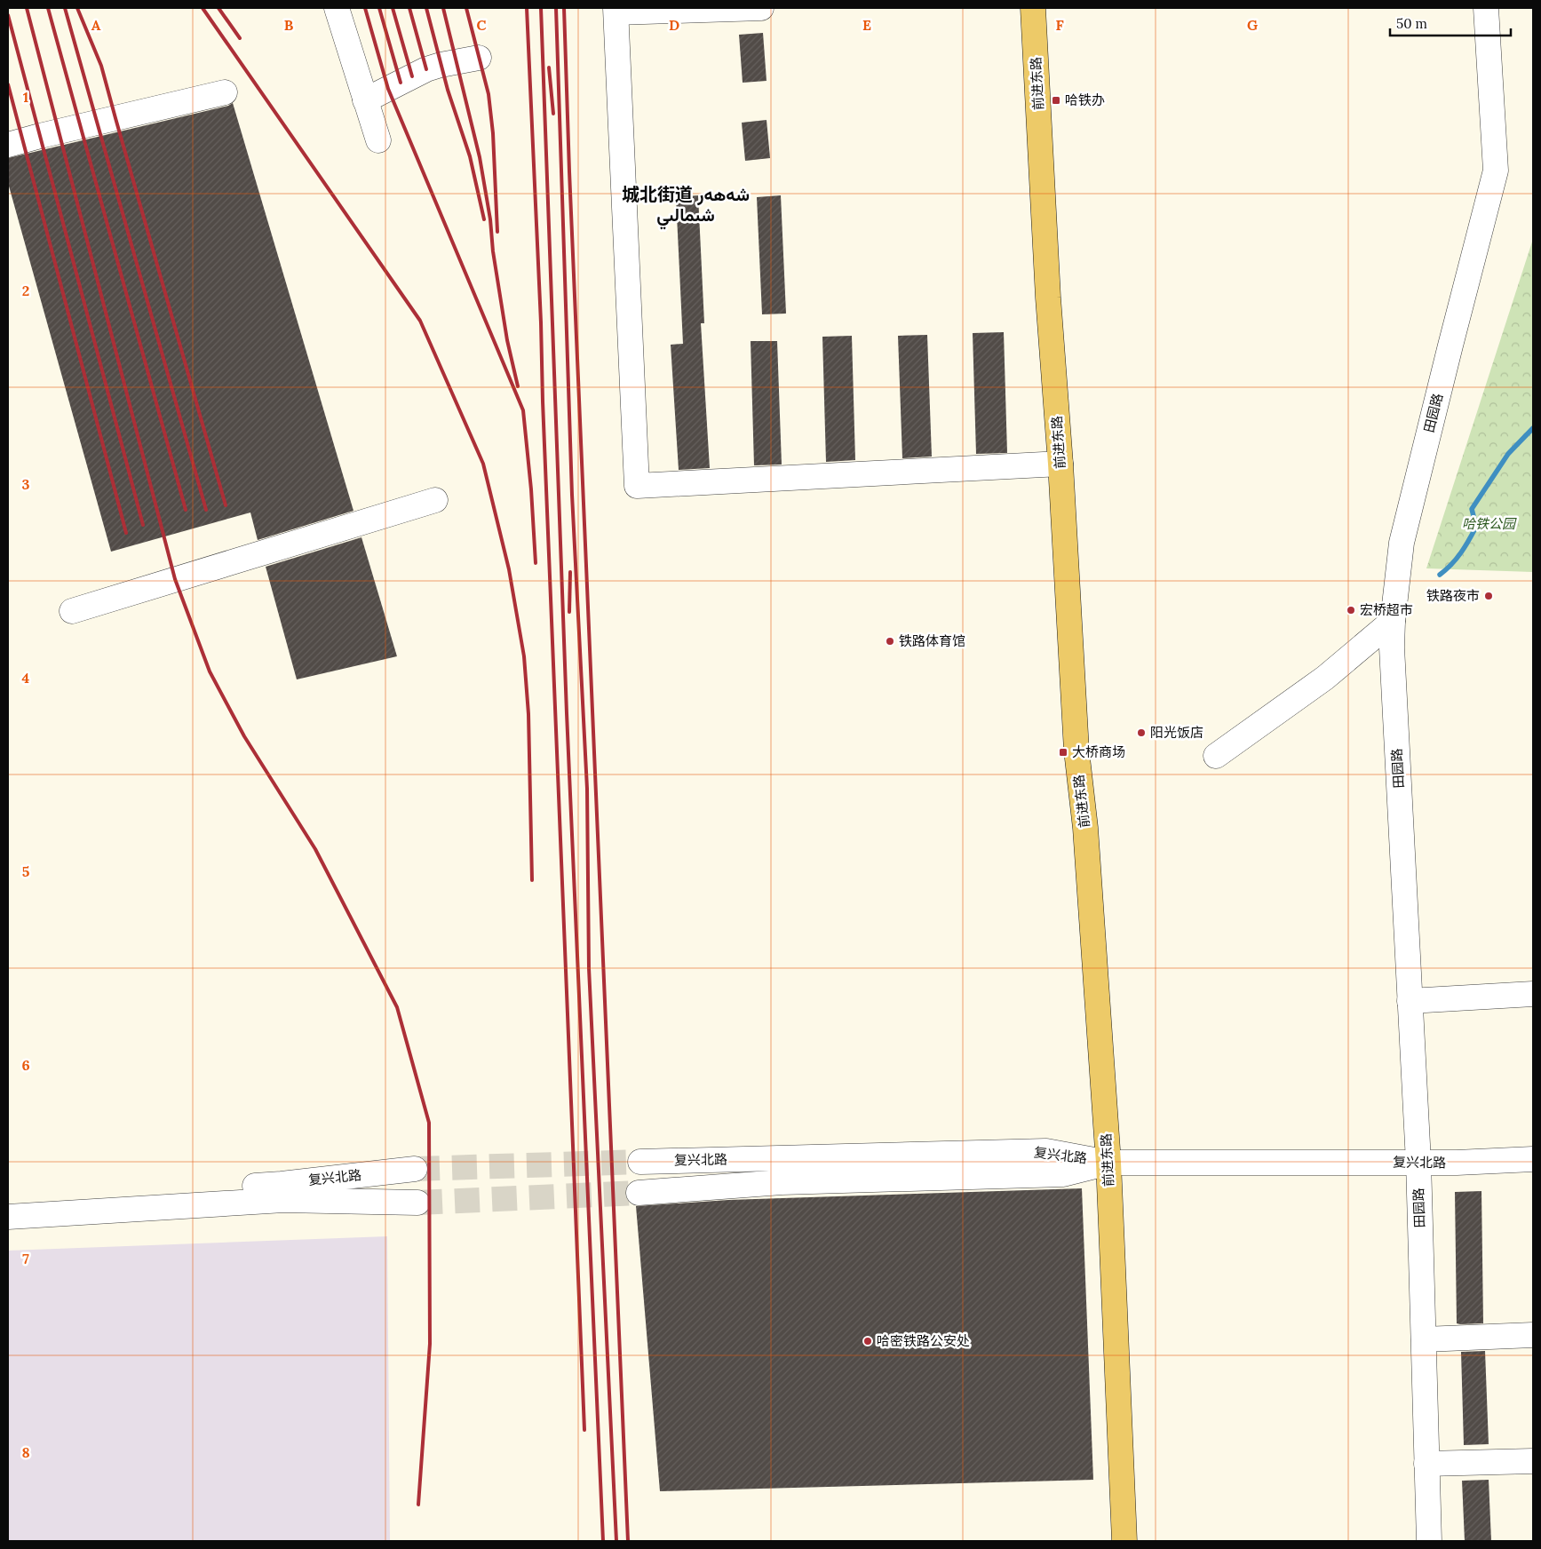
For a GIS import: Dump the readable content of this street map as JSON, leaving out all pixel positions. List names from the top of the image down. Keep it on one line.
{"streets":{"main road":["前进东路"],"street":["田园路","复兴北路"]},"crossings":[["前进东路","复兴北路"],["田园路","复兴北路"]],"districts":["城北街道 شەھەر شىمالىي"],"parks":["哈铁公园"],"places":{"transit":["哈铁办","大桥商场"],"other":["铁路夜市","宏桥超市","铁路体育馆","阳光饭店","哈密铁路公安处"]},"scale_bar":"50 m","grid":{"columns":["A","B","C","D","E","F","G"],"rows":["1","2","3","4","5","6","7","8"]}}
